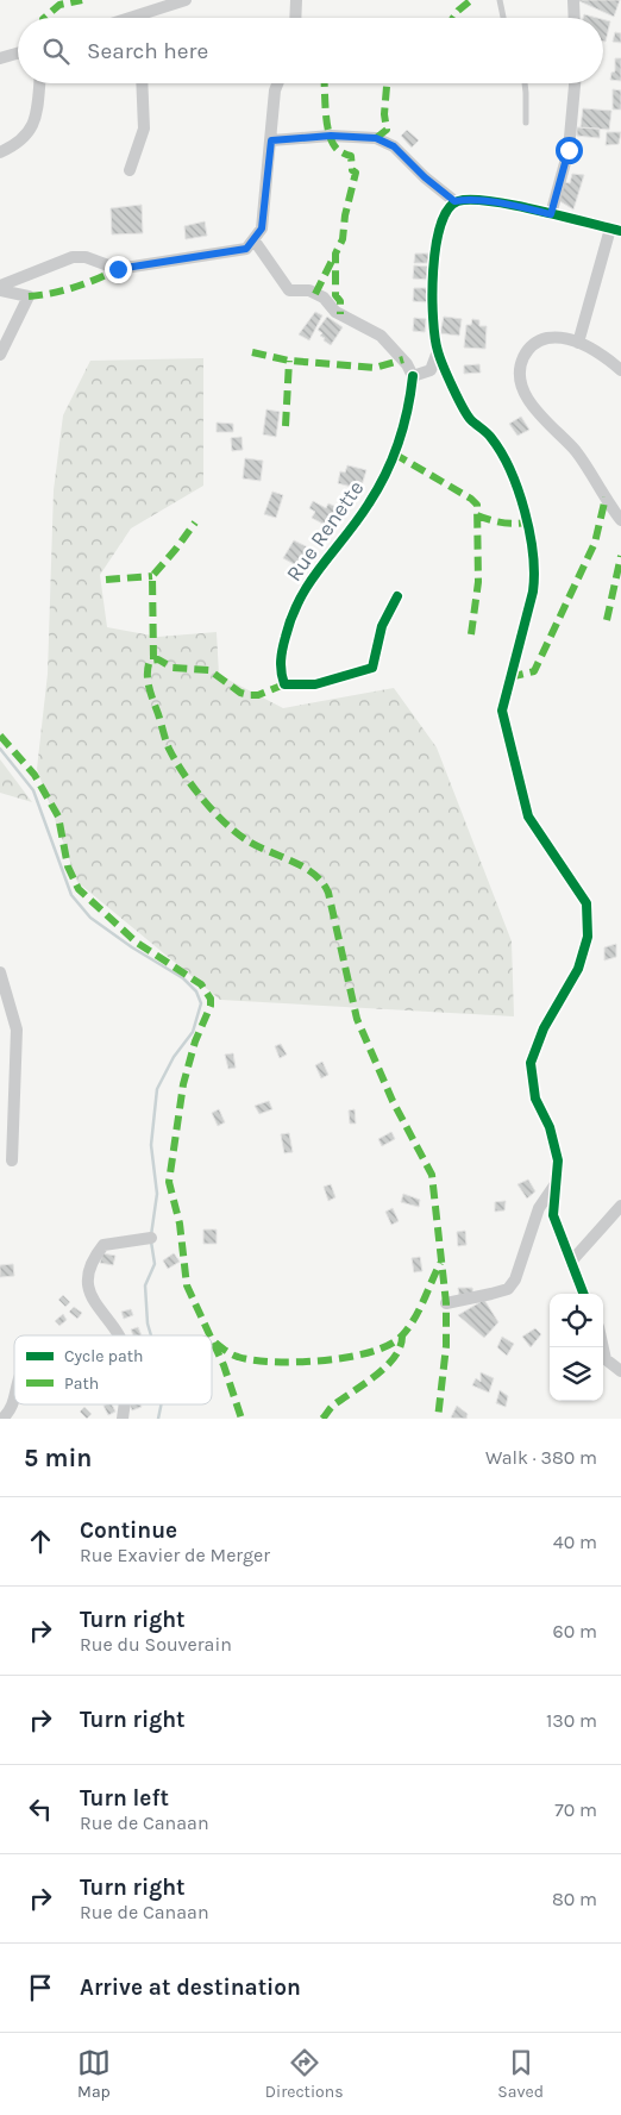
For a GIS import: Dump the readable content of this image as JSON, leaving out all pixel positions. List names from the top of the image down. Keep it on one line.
{"streets":{"street":["Rue Renette"]},"legend":["Cycle path","Path"],"page":{"search":"Search here","heading":["5 min","Walk · 380 m"],"list":[["Continue","Rue Exavier de Merger","40 m"],["Turn right","Rue du Souverain","60 m"],["Turn right","130 m"],["Turn left","Rue de Canaan","70 m"],["Turn right","Rue de Canaan","80 m"],"Arrive at destination"],"nav":["Map","Directions","Saved"]}}
